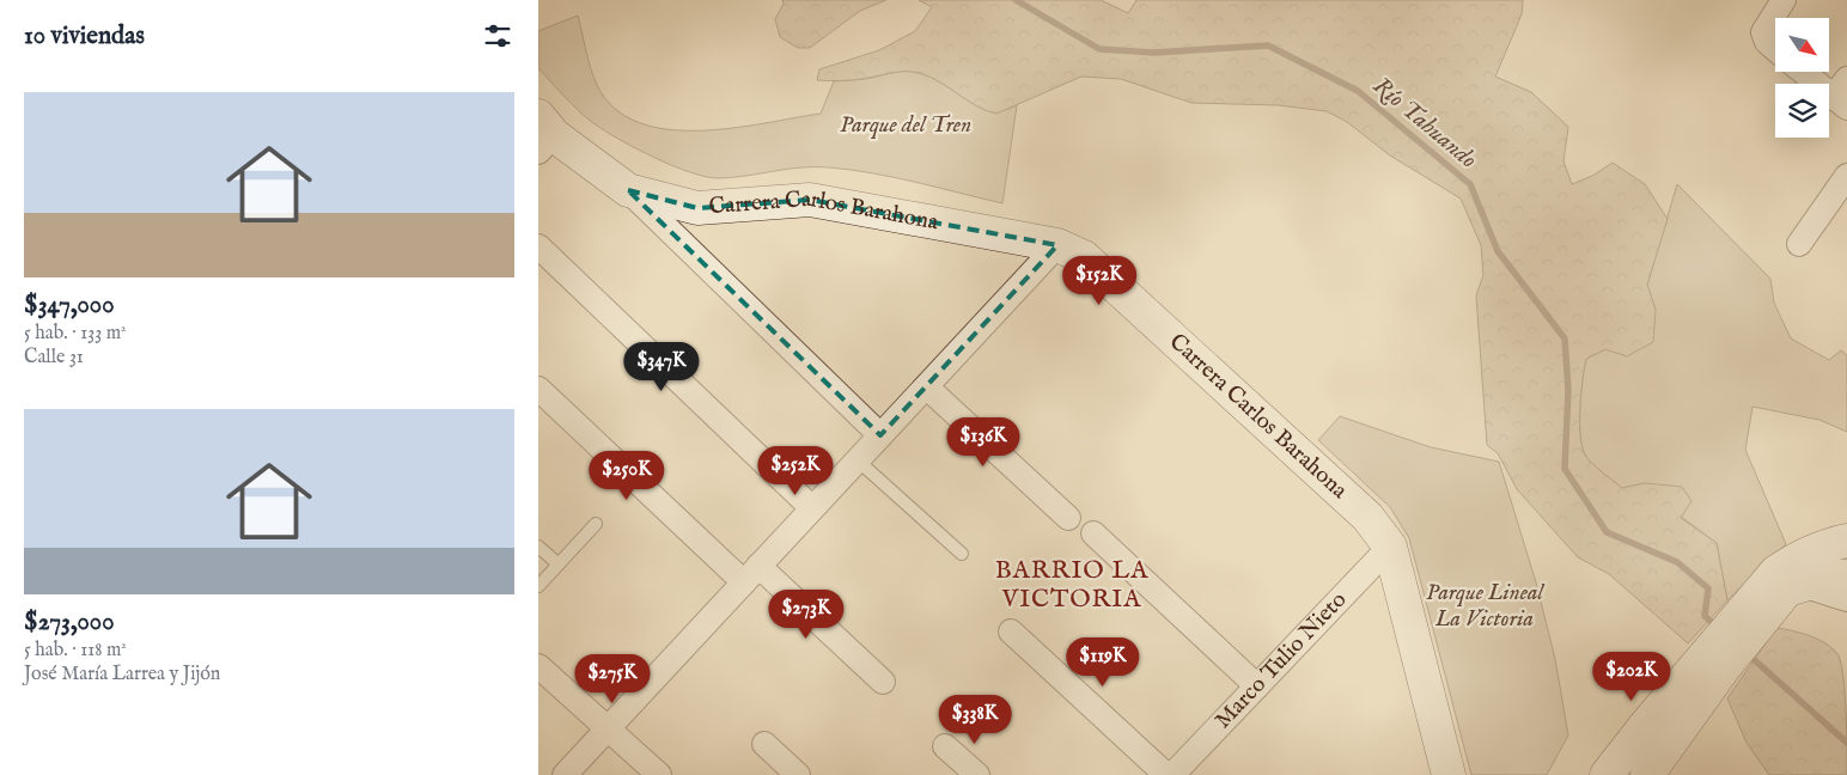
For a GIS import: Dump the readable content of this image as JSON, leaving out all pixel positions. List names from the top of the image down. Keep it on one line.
{"streets":{"street":["Carrera Carlos Barahona","Marco Tulio Nieto"]},"crossings":[["Carrera Carlos Barahona","Marco Tulio Nieto"]],"districts":["BARRIO LA VICTORIA"],"water":["Río Tahuando"],"parks":["Parque del Tren","Parque Lineal La Victoria"],"north":"bottom right","page":{"heading":"10 viviendas","list":[{"name":"$347,000","note":"5 hab. · 133 m² · Calle 31"},{"name":"$273,000","note":"5 hab. · 118 m² · José María Larrea y Jijón"}],"price":["$152K","$347K","$136K","$252K","$250K","$273K","$119K","$202K","$275K","$338K"]}}
